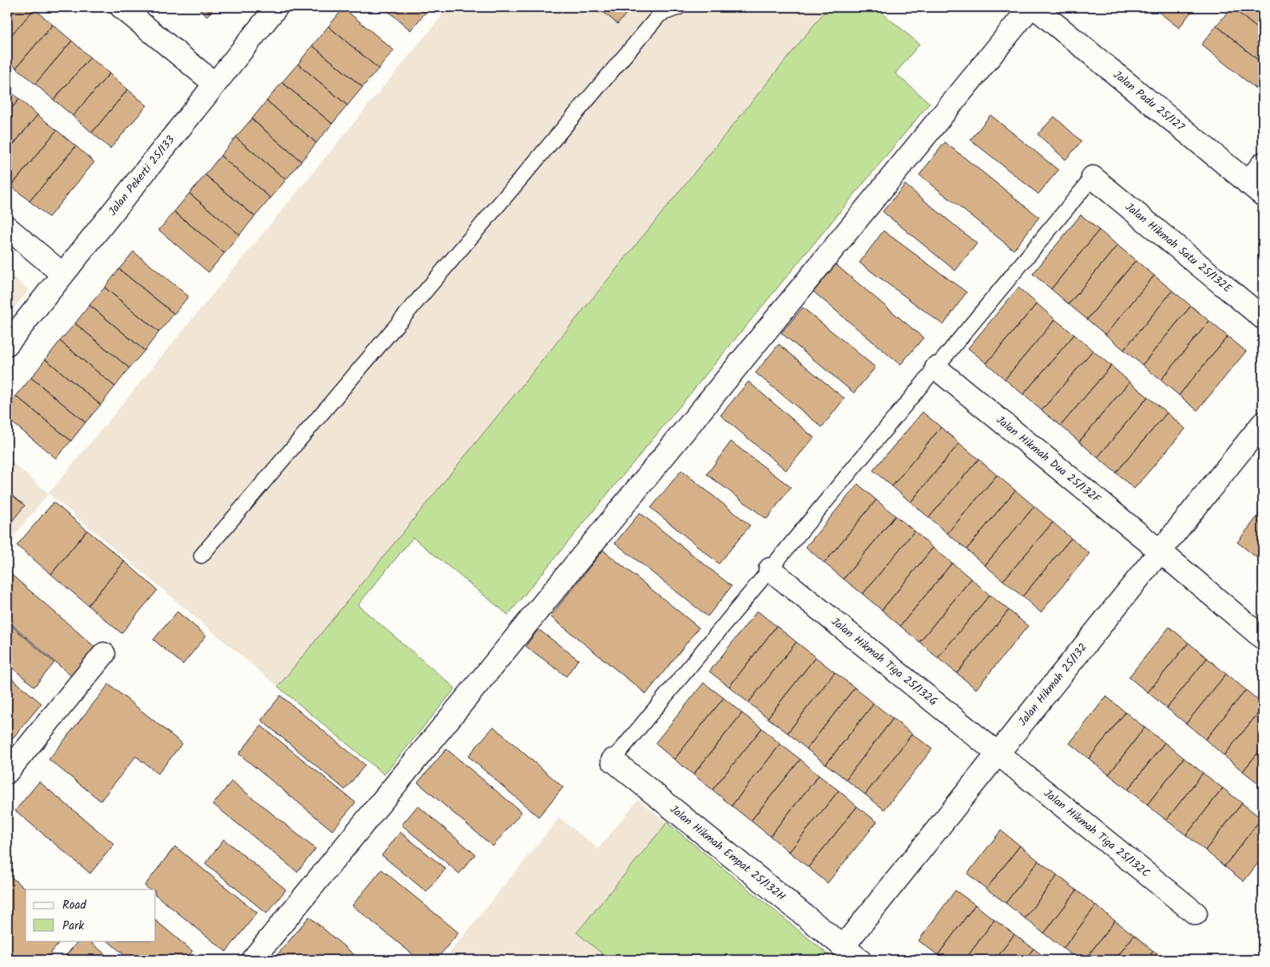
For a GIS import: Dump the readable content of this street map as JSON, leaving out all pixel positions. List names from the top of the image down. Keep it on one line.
{"streets":{"street":["Jalan Padu 25/127","Jalan Pekerti 25/133","Jalan Hikmah Satu 25/132E","Jalan Hikmah Dua 25/132F","Jalan Hikmah Tiga 25/132G","Jalan Hikmah 25/132","Jalan Hikmah Tiga 25/132C","Jalan Hikmah Empat 25/132H"]},"crossings":[["Jalan Hikmah Dua 25/132F","Jalan Hikmah 25/132"],["Jalan Hikmah Tiga 25/132G","Jalan Hikmah 25/132"],["Jalan Hikmah Tiga 25/132G","Jalan Hikmah Tiga 25/132C"],["Jalan Hikmah 25/132","Jalan Hikmah Tiga 25/132C"],["Jalan Hikmah 25/132","Jalan Hikmah Empat 25/132H"]],"legend":["Road","Park"]}
